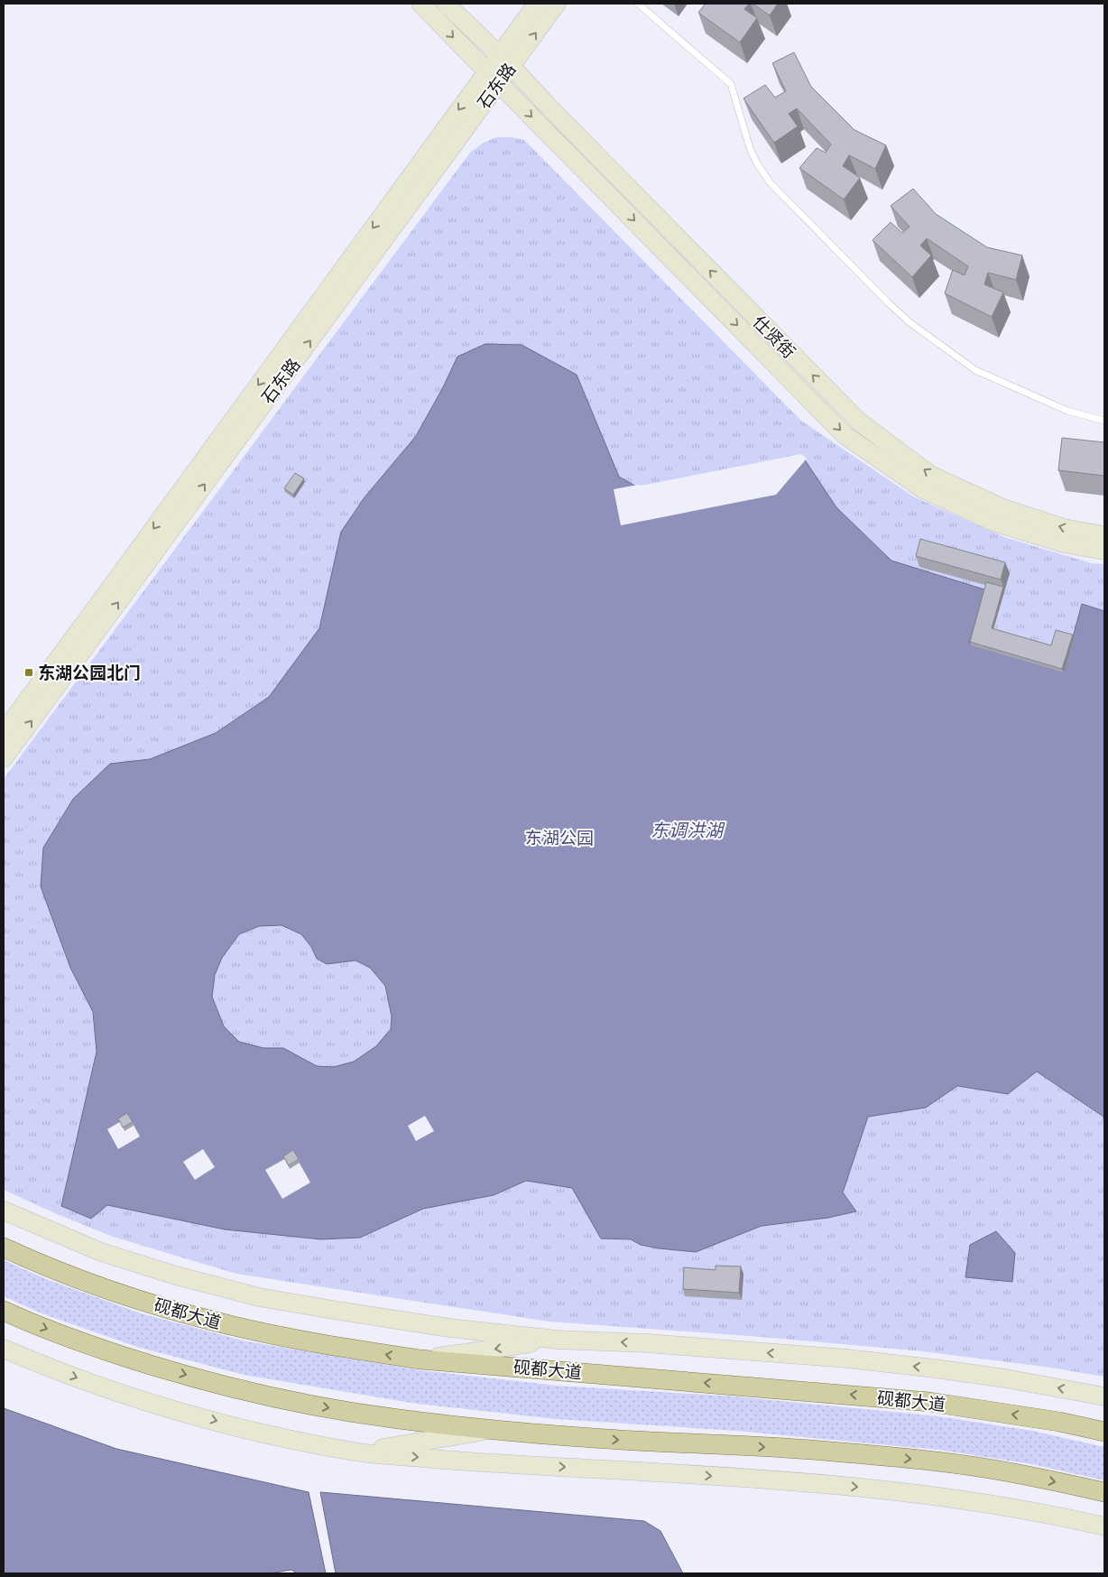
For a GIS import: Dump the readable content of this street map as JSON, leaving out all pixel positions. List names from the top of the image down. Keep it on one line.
{"streets":{"main road":["砚都大道"],"street":["石东路","仕贤街"]},"crossings":[["石东路","仕贤街"]],"water":["东调洪湖"],"parks":["东湖公园"],"places":{"transit":["东湖公园北门"]}}
